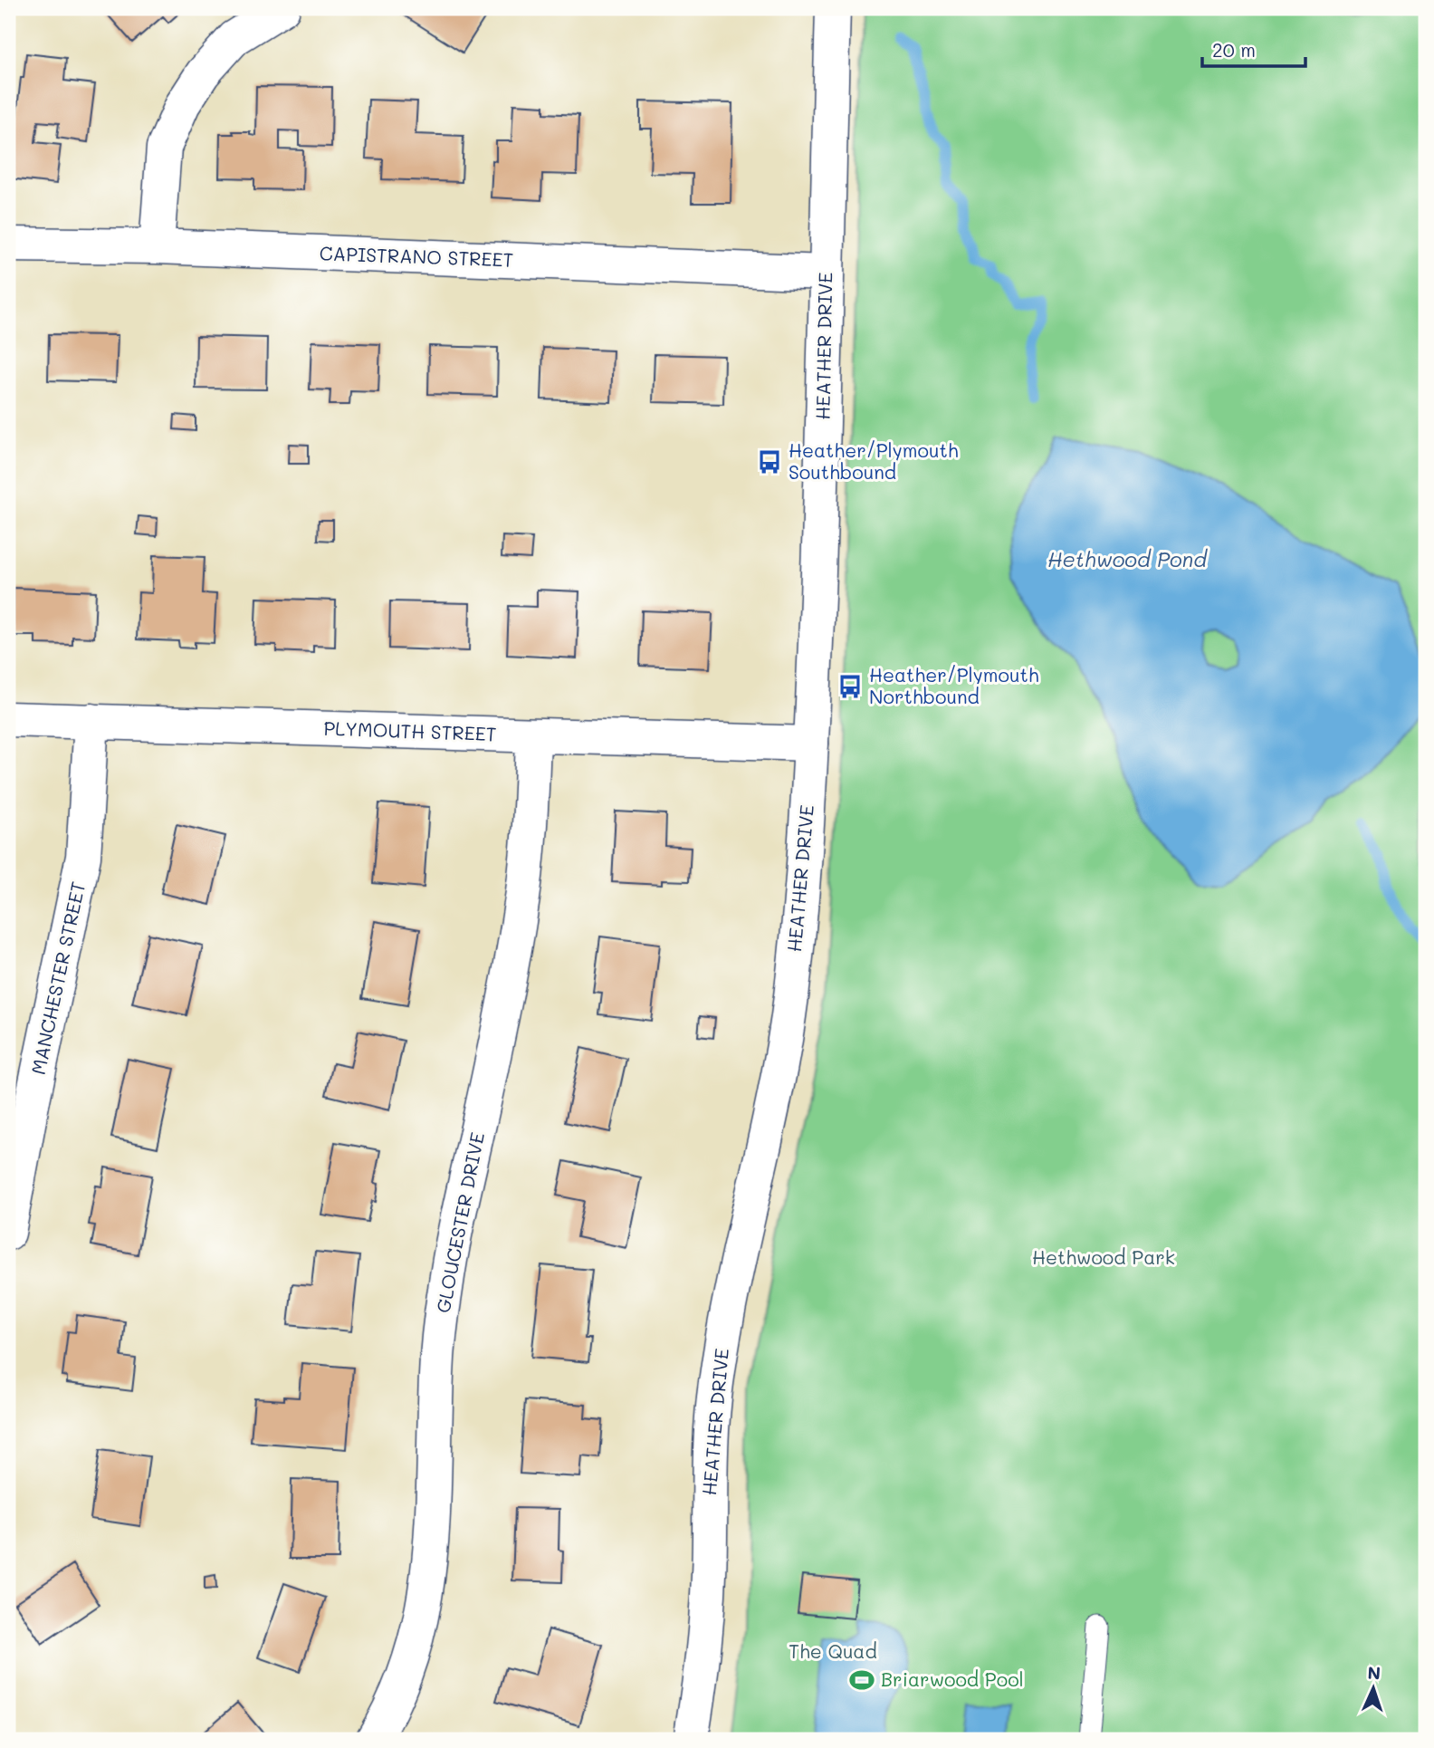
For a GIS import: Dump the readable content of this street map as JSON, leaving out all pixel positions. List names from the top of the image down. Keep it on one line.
{"streets":{"street":["CAPISTRANO STREET","HEATHER DRIVE","PLYMOUTH STREET","MANCHESTER STREET","GLOUCESTER DRIVE"]},"crossings":[["CAPISTRANO STREET","HEATHER DRIVE"],["HEATHER DRIVE","PLYMOUTH STREET"],["PLYMOUTH STREET","MANCHESTER STREET"],["PLYMOUTH STREET","GLOUCESTER DRIVE"]],"water":["Hethwood Pond"],"parks":["Hethwood Park","The Quad"],"places":{"bus stop":["Heather/Plymouth Southbound","Heather/Plymouth Northbound"],"sports":["Briarwood Pool"]},"scale_bar":"20 m","north":"top"}
